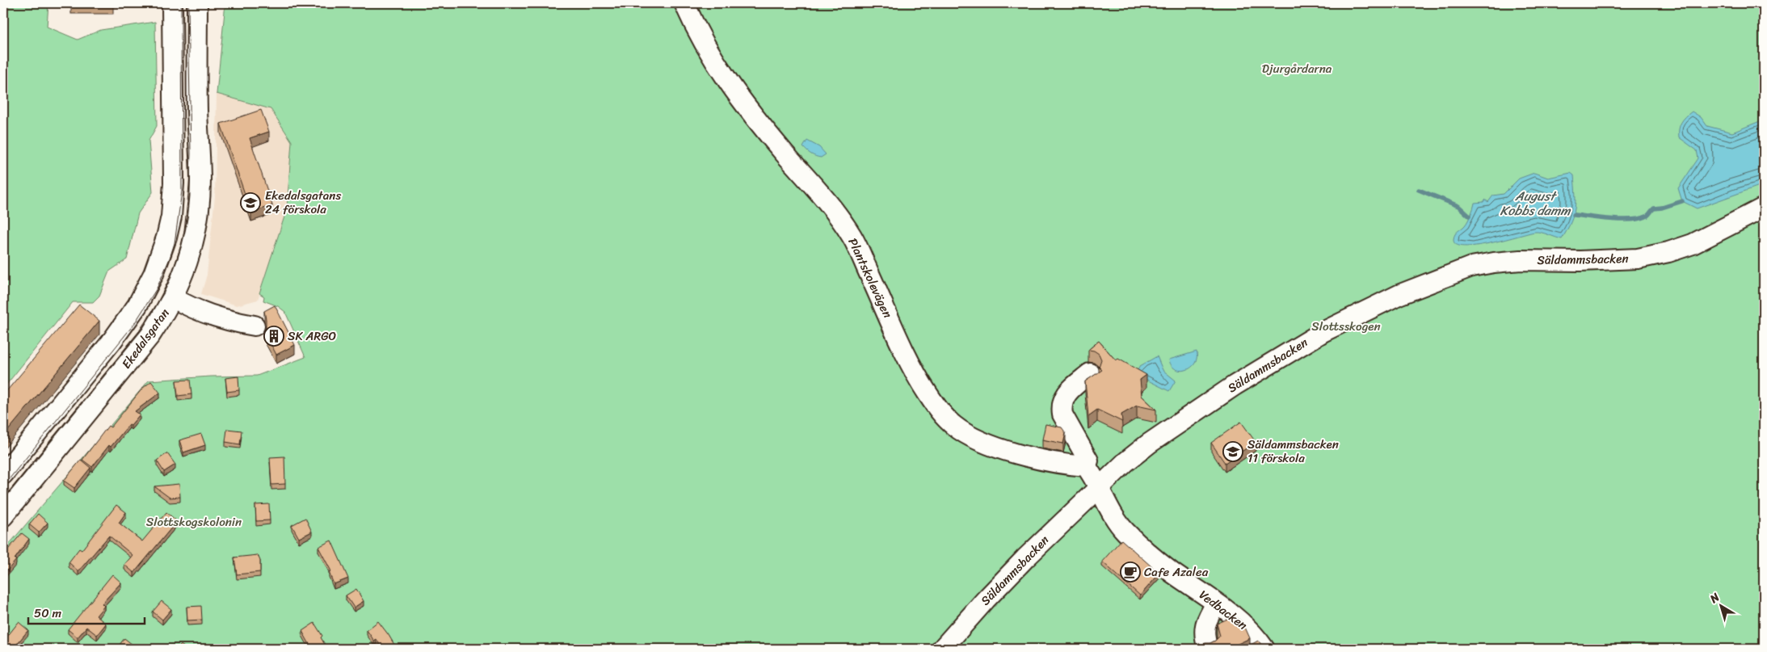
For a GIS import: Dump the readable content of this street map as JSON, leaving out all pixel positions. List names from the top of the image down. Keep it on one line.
{"streets":{"street":["Säldammsbacken","Plantskolevägen","Ekedalsgatan","Vedbacken"]},"crossings":[["Säldammsbacken","Vedbacken"]],"water":["August Kobbs damm"],"parks":["Djurgårdarna","Slottsskogen","Slottskogskolonin"],"places":{"school or university":["Ekedalsgatans 24 förskola","Säldammsbacken 11 förskola"],"building":["SK ARGO"],"cafe":["Cafe Azalea"]},"scale_bar":"50 m","north":"top left"}
